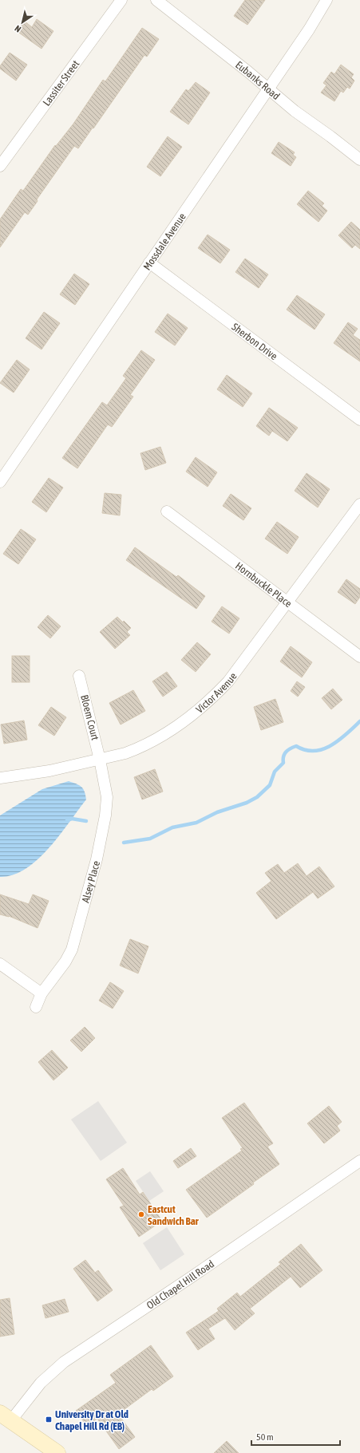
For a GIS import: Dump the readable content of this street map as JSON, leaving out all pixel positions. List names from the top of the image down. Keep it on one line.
{"streets":{"street":["Eubanks Road","Lassiter Street","Mossdale Avenue","Sherbon Drive","Hornbuckle Place","Victor Avenue","Bloem Court","Alsey Place","Old Chapel Hill Road"]},"crossings":[["Eubanks Road","Mossdale Avenue"],["Mossdale Avenue","Sherbon Drive"],["Hornbuckle Place","Victor Avenue"],["Victor Avenue","Bloem Court"],["Victor Avenue","Alsey Place"],["Bloem Court","Alsey Place"]],"places":{"other":["Eastcut Sandwich Bar"],"transit":["University Dr at Old Chapel Hill Rd (EB)"]},"scale_bar":"50 m","north":"bottom left"}
